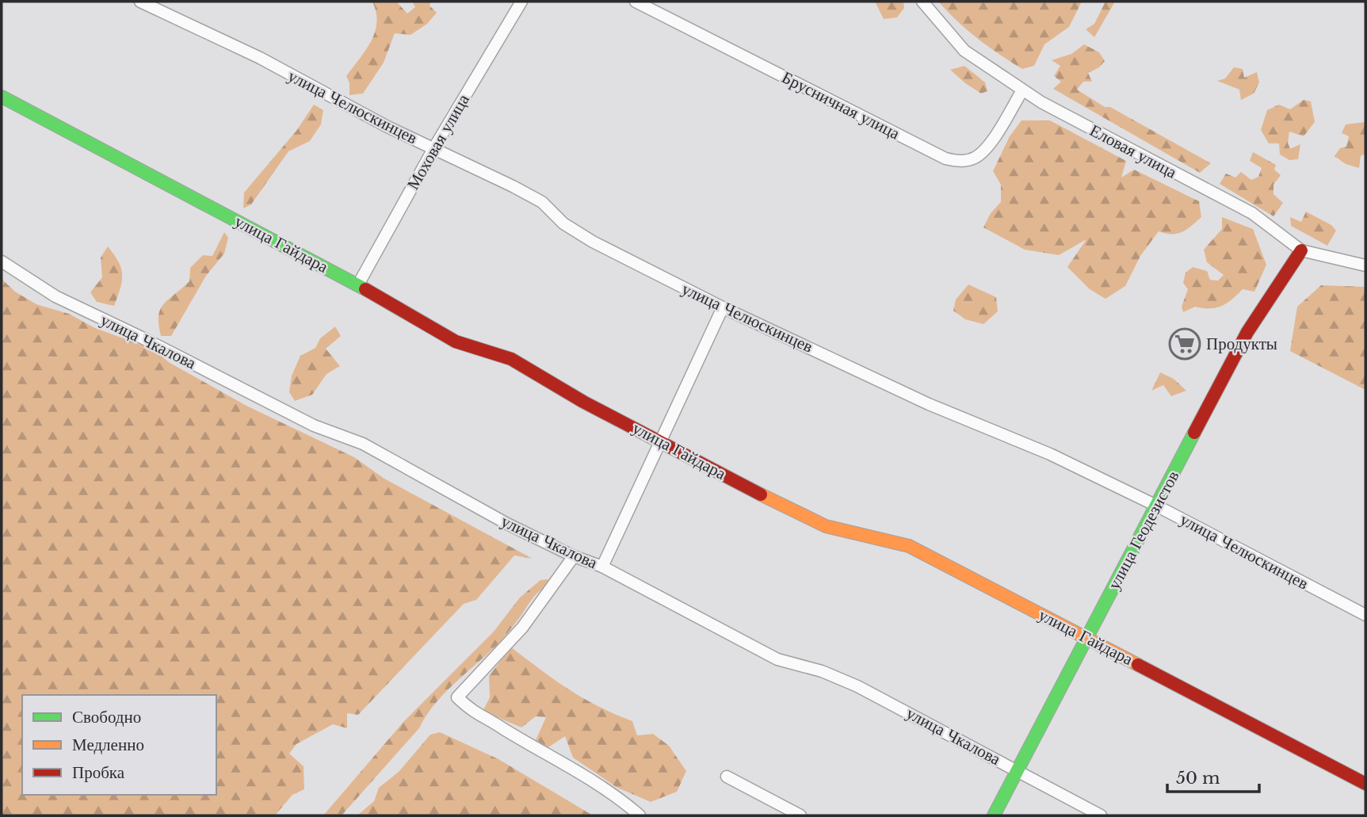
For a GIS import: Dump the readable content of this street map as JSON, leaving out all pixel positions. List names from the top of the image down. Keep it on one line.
{"streets":{"street":["Брусничная улица","улица Челюскинцев","Моховая улица","Еловая улица","улица Гайдара","улица Чкалова","улица Геодезистов"]},"crossings":[["Брусничная улица","Еловая улица"],["улица Челюскинцев","Моховая улица"],["улица Челюскинцев","улица Геодезистов"],["Моховая улица","улица Гайдара"],["Еловая улица","улица Геодезистов"],["улица Гайдара","улица Геодезистов"],["улица Чкалова","улица Геодезистов"]],"places":{"supermarket":["Продукты"]},"legend":["Свободно","Медленно","Пробка"],"scale_bar":"50 m"}
